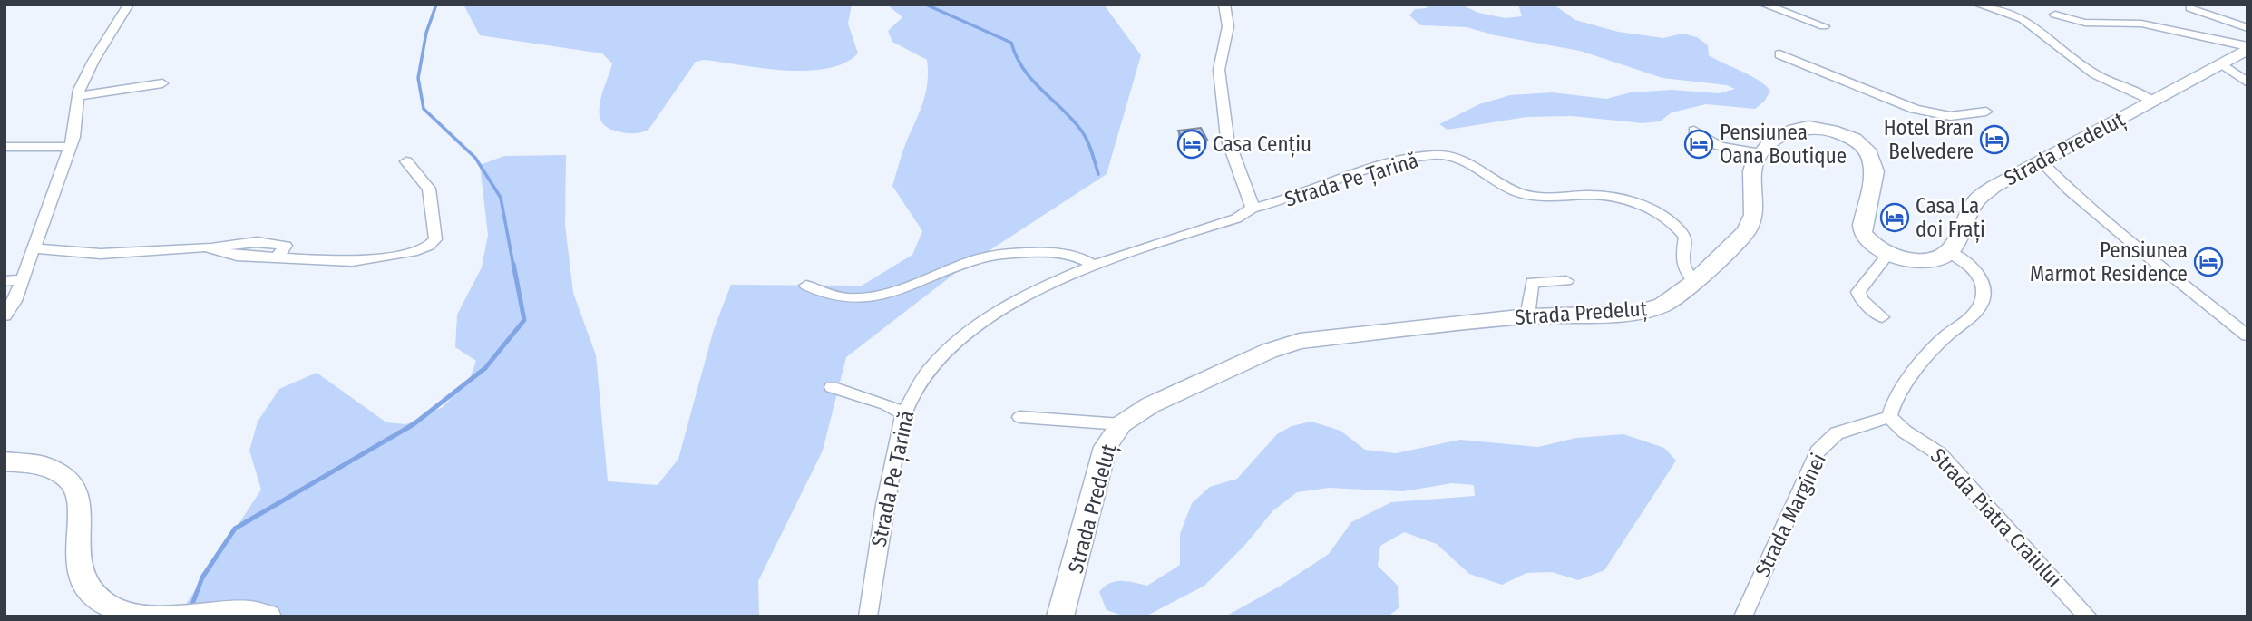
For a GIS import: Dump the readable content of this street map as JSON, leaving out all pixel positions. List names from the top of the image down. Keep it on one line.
{"streets":{"main road":["Strada Predeluț"],"street":["Strada Pe Țarină","Strada Marginei","Strada Piatra Craiului"]},"crossings":[["Strada Predeluț","Strada Pe Țarină"],["Strada Marginei","Strada Piatra Craiului"]],"places":{"hotel":["Hotel Bran Belvedere","Casa Cențiu","Pensiunea Oana Boutique","Casa La doi Frați","Pensiunea Marmot Residence"]}}
